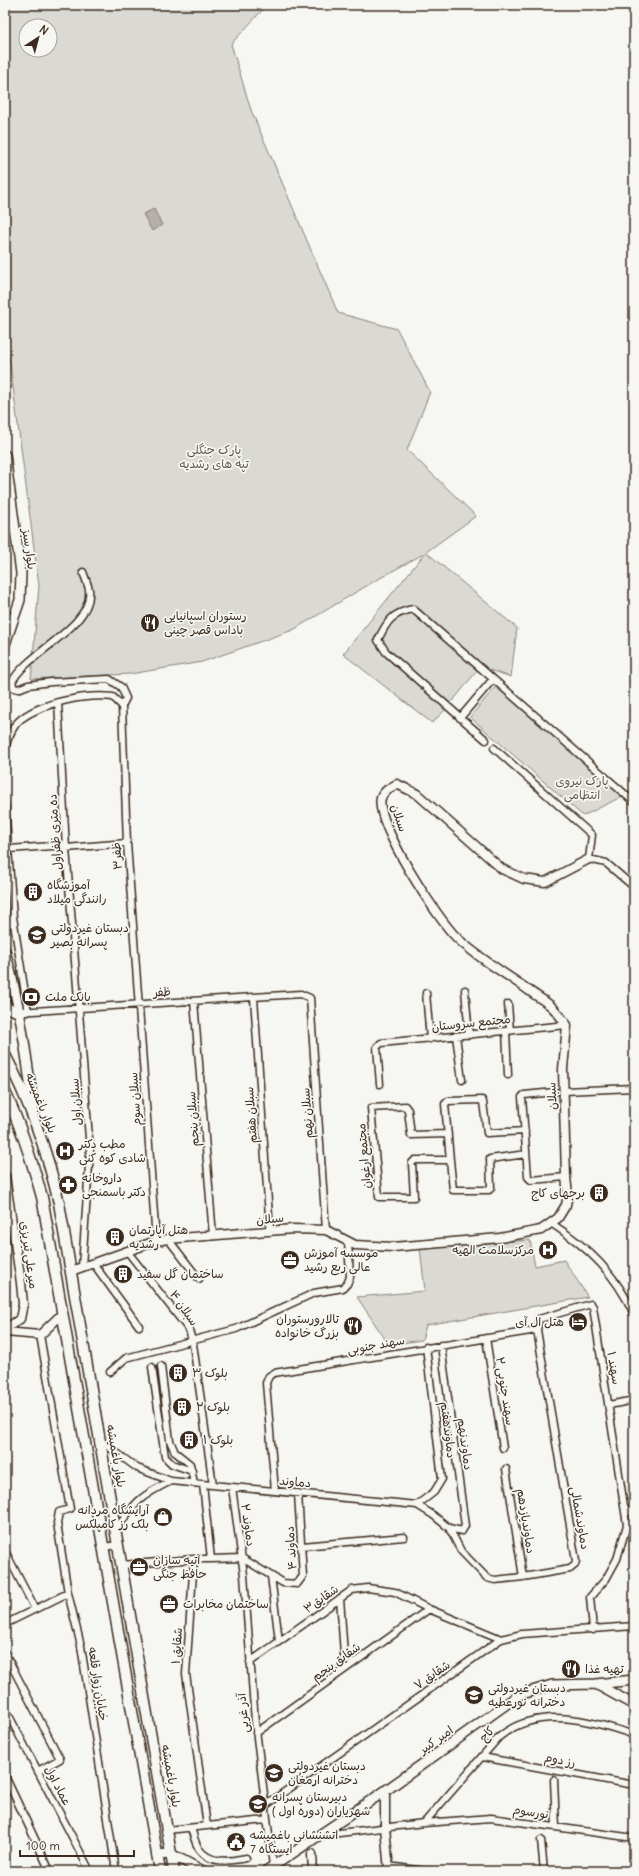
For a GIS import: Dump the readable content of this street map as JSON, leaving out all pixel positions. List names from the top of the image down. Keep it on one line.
{"streets":{"main road":["بلوار سبز","بلوار باغمیشه","امیر کبیر"],"street":["سبلان","ده متری ظفراول","ظفر۳","ظفر","مجتمع سروستان","سبلان سوم","سبلان اول","سبلان نهم","سبلان هفتم","سبلان پنجم","مجتمع ارغوان","میرعلی تبریزی","سبلان ۴","سهند جنوبی","سهند ۱","سهند جنوبی ۲","دماوندهفتم","دماوندنهم","دماوند","دماوندشمالی","دماوندیازدهم","دماوند ۲","دماوند ۴","شقایق۳","شقایق ۱","شقایق پنجم","شقایق ۷","خیابان زوار قلعه","آذر غربی","کاج","رز دوم","عماد اول","نورسوم"]},"crossings":[["سبلان","مجتمع سروستان"],["سبلان","سبلان سوم"],["سبلان","سبلان اول"],["سبلان","بلوار باغمیشه"],["سبلان","سبلان نهم"],["سبلان","سبلان هفتم"],["سبلان","سبلان پنجم"],["سبلان","سبلان ۴"],["ده متری ظفراول","ظفر"],["ده متری ظفراول","سبلان اول"],["ظفر۳","ظفر"],["ظفر۳","سبلان سوم"],["ظفر","سبلان سوم"],["ظفر","سبلان اول"],["ظفر","سبلان نهم"],["ظفر","سبلان هفتم"],["ظفر","سبلان پنجم"],["بلوار باغمیشه","دماوند"],["سبلان ۴","دماوند"],["سهند جنوبی","سهند ۱"],["سهند جنوبی","سهند جنوبی ۲"],["سهند جنوبی","دماوندهفتم"],["سهند جنوبی","دماوندنهم"],["سهند جنوبی","دماوند"],["سهند جنوبی","دماوندشمالی"],["سهند ۱","دماوندشمالی"],["سهند ۱","شقایق ۷"],["دماوندهفتم","دماوند"],["دماوندهفتم","دماوندشمالی"],["دماوندنهم","دماوندشمالی"],["دماوند","دماوندشمالی"],["دماوند","دماوند ۲"],["دماوند","دماوند ۴"],["دماوندشمالی","دماوندیازدهم"],["دماوند ۲","دماوند ۴"],["دماوند ۲","آذر غربی"],["دماوند ۴","آذر غربی"],["شقایق۳","شقایق پنجم"],["شقایق۳","شقایق ۷"],["شقایق۳","آذر غربی"],["شقایق پنجم","آذر غربی"],["شقایق ۷","آذر غربی"],["آذر غربی","امیر کبیر"],["کاج","رز دوم"],["کاج","نورسوم"]],"parks":["پارک جنگلی تپه های رشدیه","پارک نیروی انتظامی"],"places":{"restaurant":["رستوران اسپانیایی باداس قصر چینی","تالارورستوران بزرگ خانواده","تهیه غذا"],"building":["آموزشگاه رانندگی میلاد","برجهای کاج","هتل آپارتمان رشدیه","ساختمان گل سفید","بلوک ۳","بلوک ۲","بلوک ۱"],"school or university":["دبستان غیردولتی پسرانه بصیر","دبستان غیردولتی دخترانه نورعطیه","دبستان غیردولتی دخترانه ارمغان","دبیرستان پسرانه شهریاران (دوره اول )"],"bank":["بانک ملت"],"hospital":["مطب دکتر شادی کوه کنی","مرکزسلامت الهیه"],"pharmacy":["داروخانه دکتر باسمنجی"],"office":["موسسه آموزش عالی ربع رشید","آتیه سازان حافظ جنگی","ساختمان مخابرات"],"hotel":["هتل ال آی"],"shop":["آرایشگاه مردانه بلک رز کامپلکس"],"public building":["اتشنشانی باغمیشه ایستگاه 7"]},"scale_bar":"100 m","north":"top right"}
